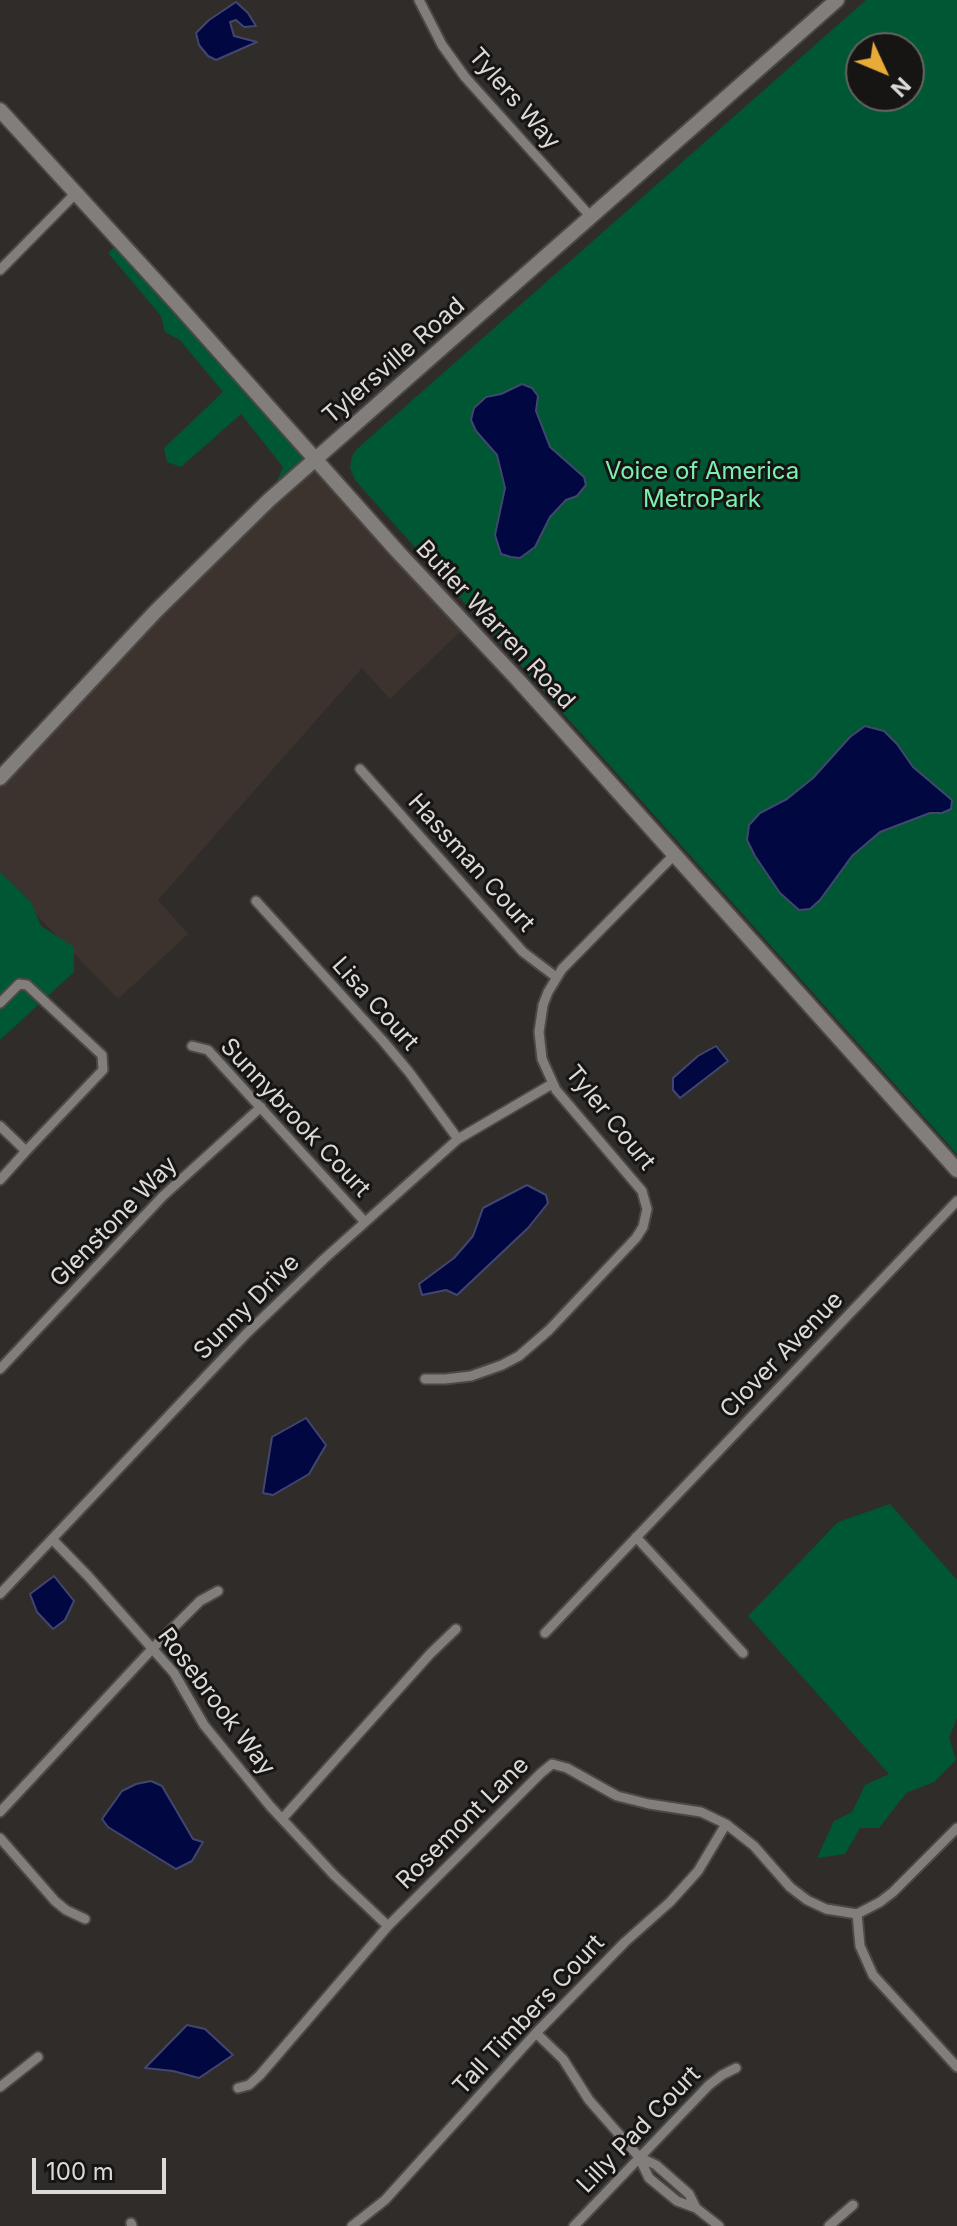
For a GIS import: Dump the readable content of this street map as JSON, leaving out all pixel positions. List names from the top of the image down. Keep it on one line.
{"streets":{"main road":["Tylersville Road","Butler Warren Road"],"street":["Tylers Way","Hassman Court","Lisa Court","Sunnybrook Court","Tyler Court","Glenstone Way","Sunny Drive","Clover Avenue","Rosebrook Way","Rosemont Lane","Tall Timbers Court","Lilly Pad Court"]},"crossings":[["Tylers Way","Tylersville Road"],["Tylersville Road","Butler Warren Road"],["Butler Warren Road","Tyler Court"],["Hassman Court","Tyler Court"],["Lisa Court","Sunny Drive"],["Sunnybrook Court","Glenstone Way"],["Sunnybrook Court","Sunny Drive"],["Tyler Court","Sunny Drive"],["Sunny Drive","Rosebrook Way"],["Rosebrook Way","Rosemont Lane"],["Rosemont Lane","Tall Timbers Court"]],"parks":["Voice of America MetroPark"],"scale_bar":"100 m","north":"bottom right"}
